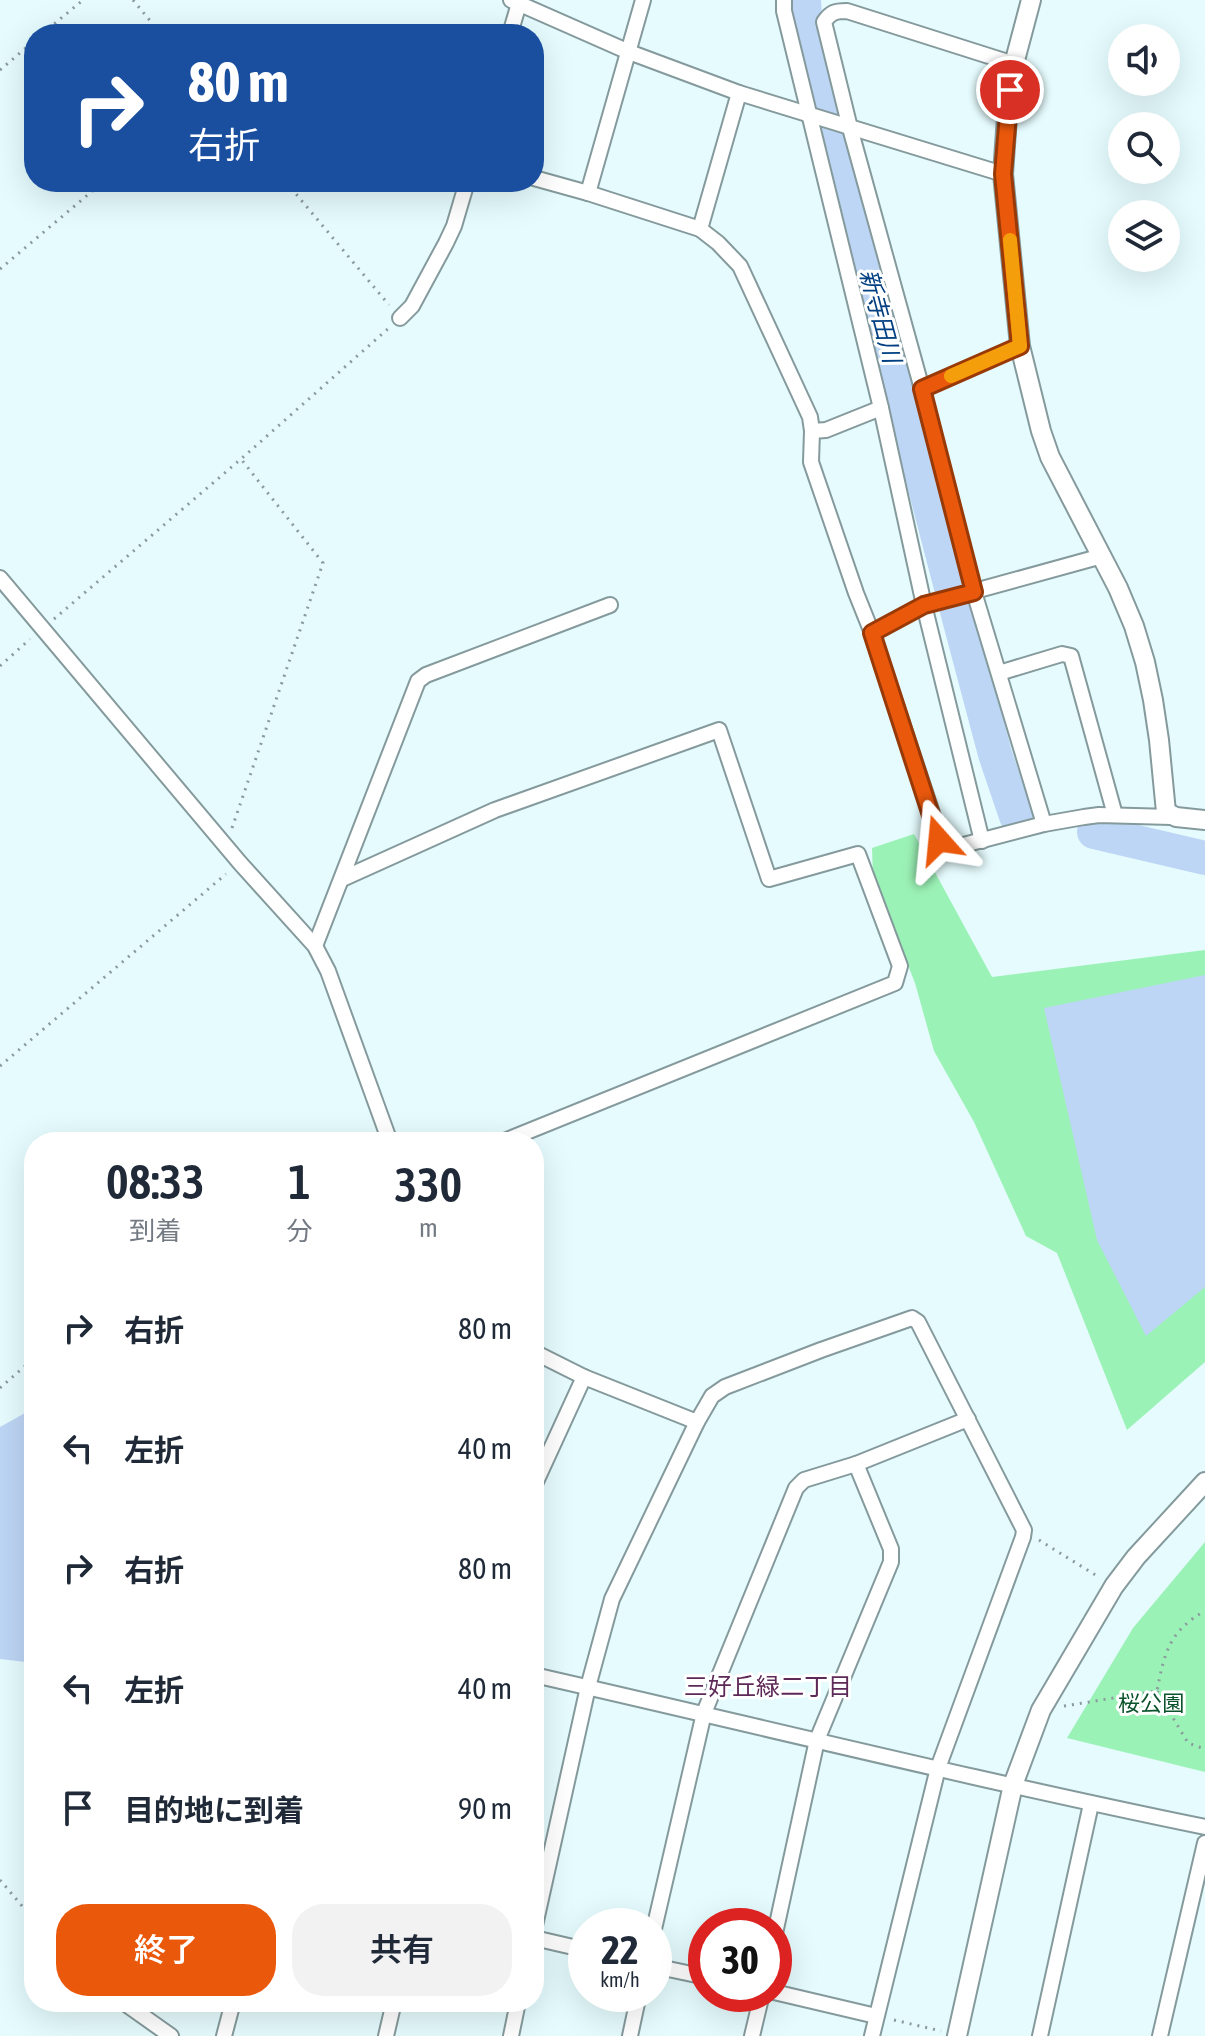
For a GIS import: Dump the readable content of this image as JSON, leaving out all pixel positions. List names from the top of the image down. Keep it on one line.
{"districts":["三好丘緑二丁目"],"water":["新寺田川"],"parks":["桜公園"],"page":{"turn":["80 m","右折"],"eta":["08:33","到着","1","分","330","m"],"list":[{"name":"右折","value":"80 m"},{"name":"左折","value":"40 m"},{"name":"右折","value":"80 m"},{"name":"左折","value":"40 m"},{"name":"目的地に到着","value":"90 m"}],"buttons":["終了","共有"],"speed":"22 km/h","limit":"30"}}
